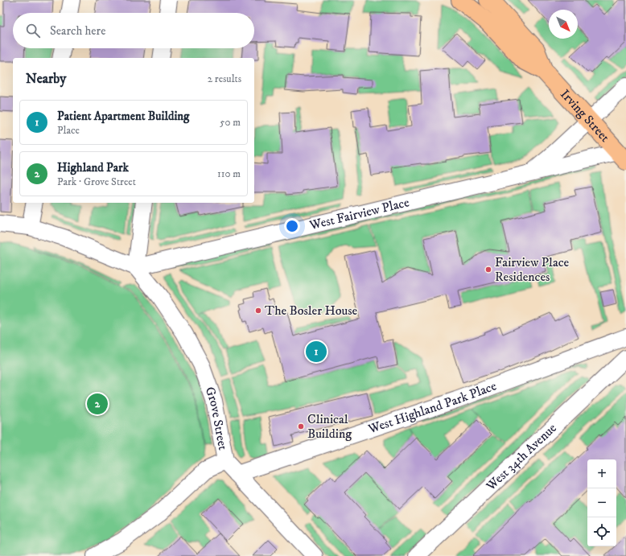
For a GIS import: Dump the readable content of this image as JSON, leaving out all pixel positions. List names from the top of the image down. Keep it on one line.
{"streets":{"main road":["Irving Street"],"street":["West Fairview Place","West Highland Park Place","Grove Street","West 34th Avenue"]},"crossings":[["Irving Street","West Fairview Place"],["West Fairview Place","Grove Street"],["West Highland Park Place","Grove Street"]],"places":["Fairview Place Residences","The Bosler House","Clinical Building"],"north":"bottom right","page":{"search":"Search here","heading":["Nearby","2 results"],"list":[{"mark":"1","name":"Patient Apartment Building","note":"Place","value":"50 m"},{"mark":"2","name":"Highland Park","note":"Park · Grove Street","value":"110 m"}],"pins":["1","2"],"map_buttons":["+","−"]}}
